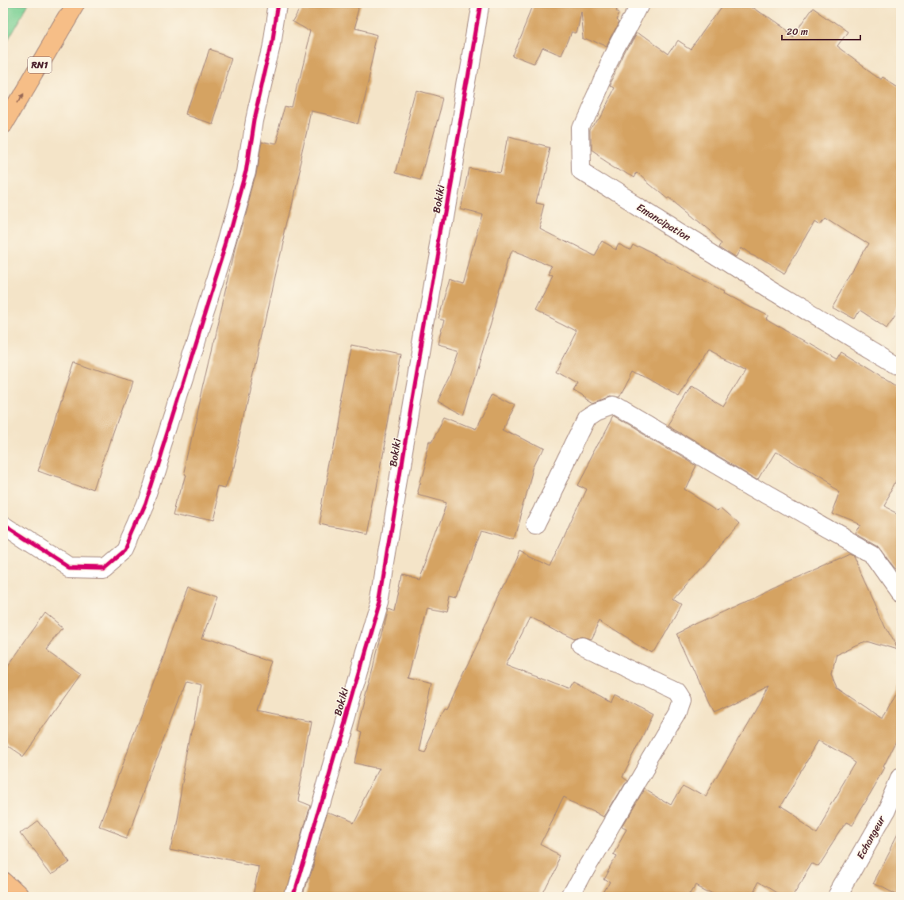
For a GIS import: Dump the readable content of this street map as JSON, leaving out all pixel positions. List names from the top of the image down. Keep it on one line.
{"streets":{"highway":["RN1"],"street":["Bokiki","Emancipation","Echangeur"]},"scale_bar":"20 m"}
